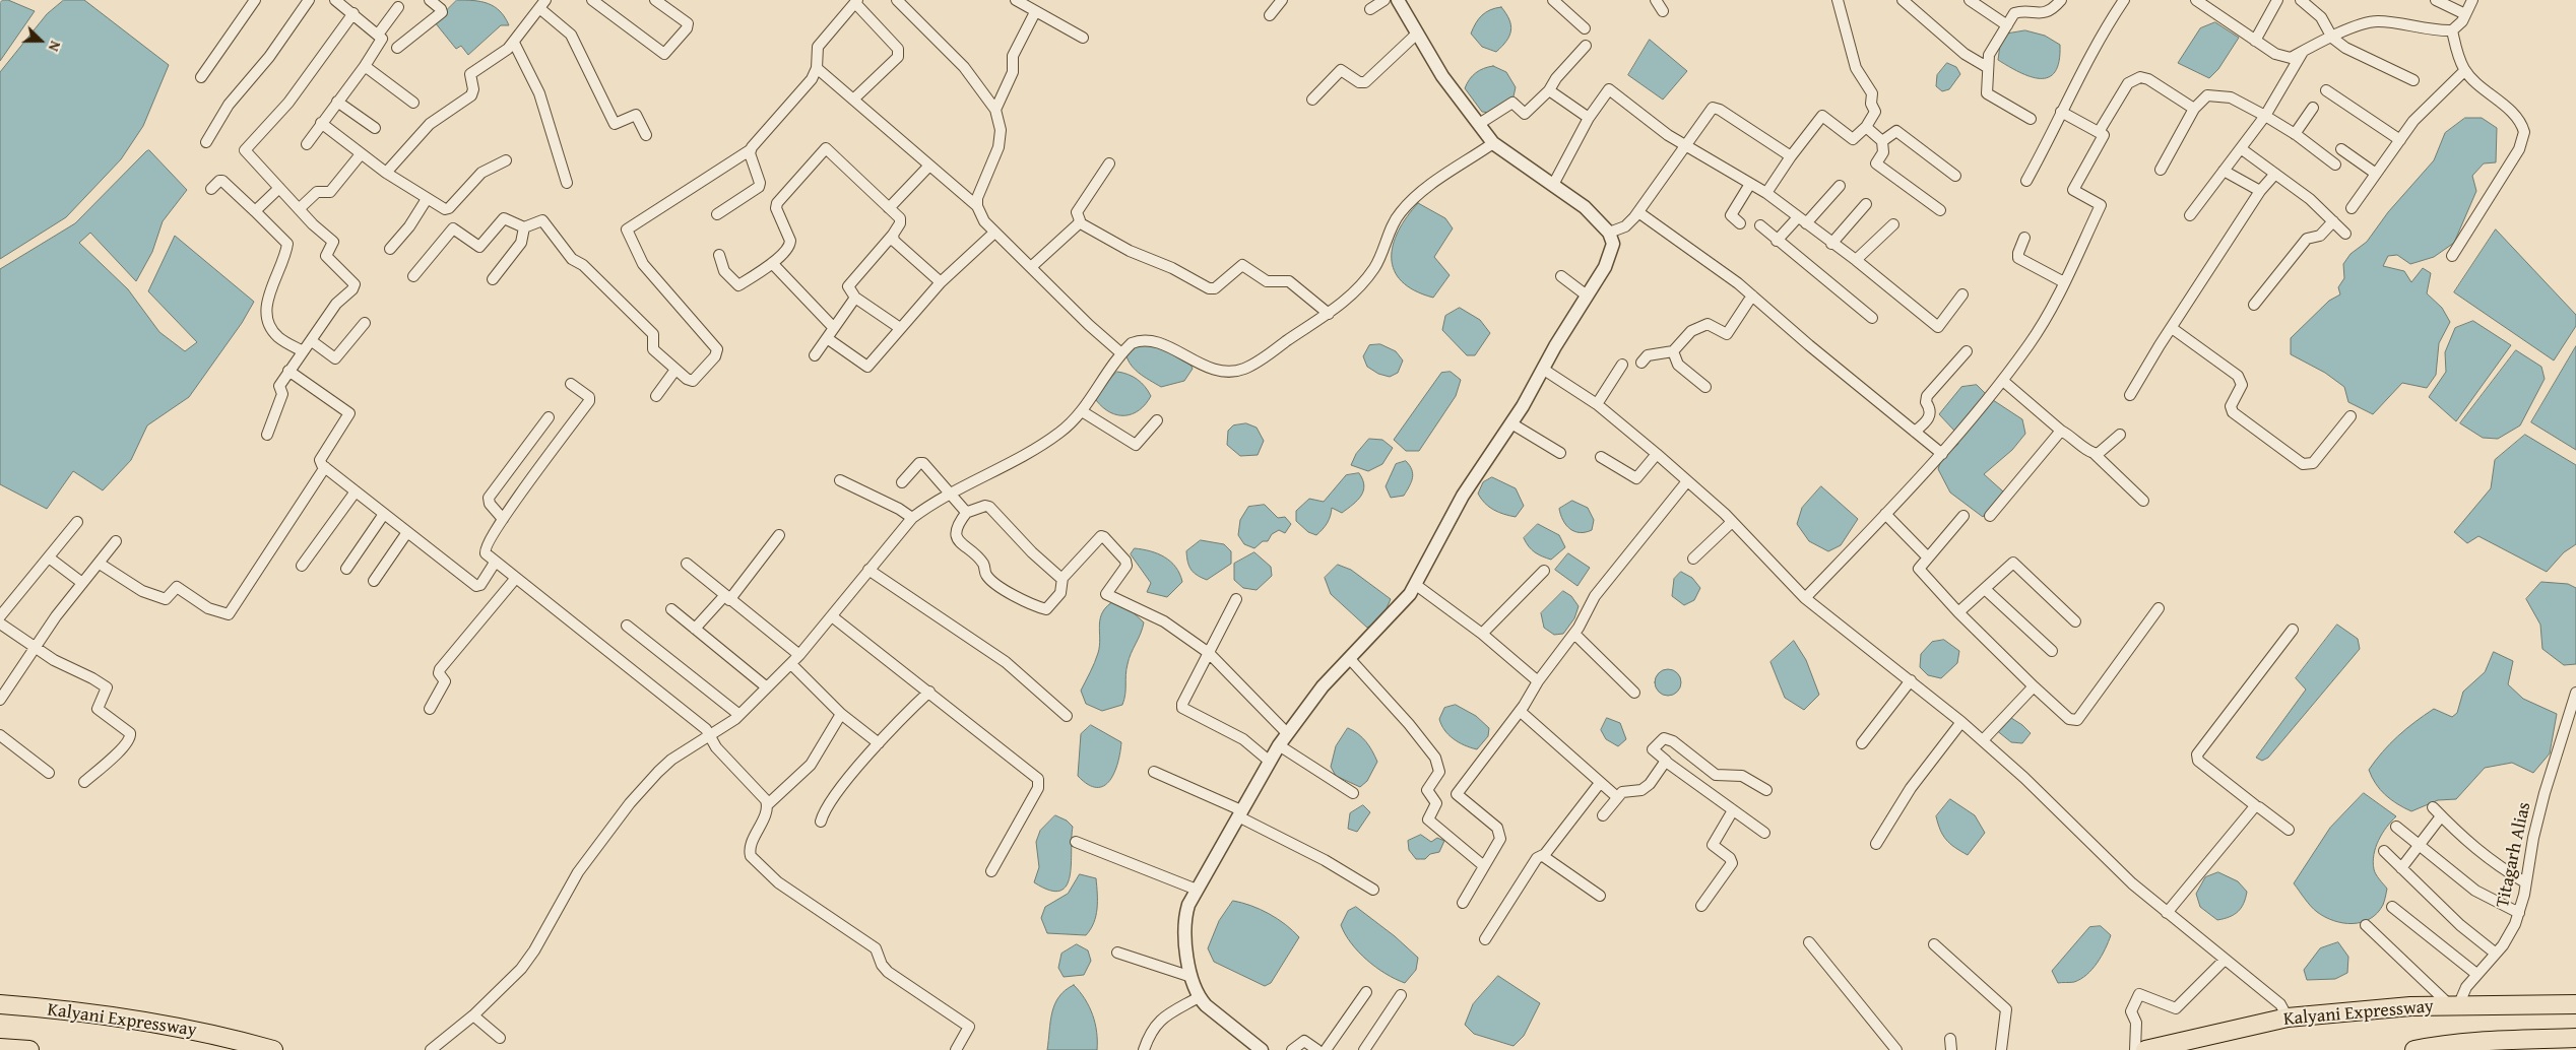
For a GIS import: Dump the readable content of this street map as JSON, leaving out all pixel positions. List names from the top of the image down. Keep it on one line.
{"streets":{"highway":["Kalyani Expressway"],"street":["Titagarh Alias"]},"crossings":[["Titagarh Alias","Kalyani Expressway"]],"north":"right"}
